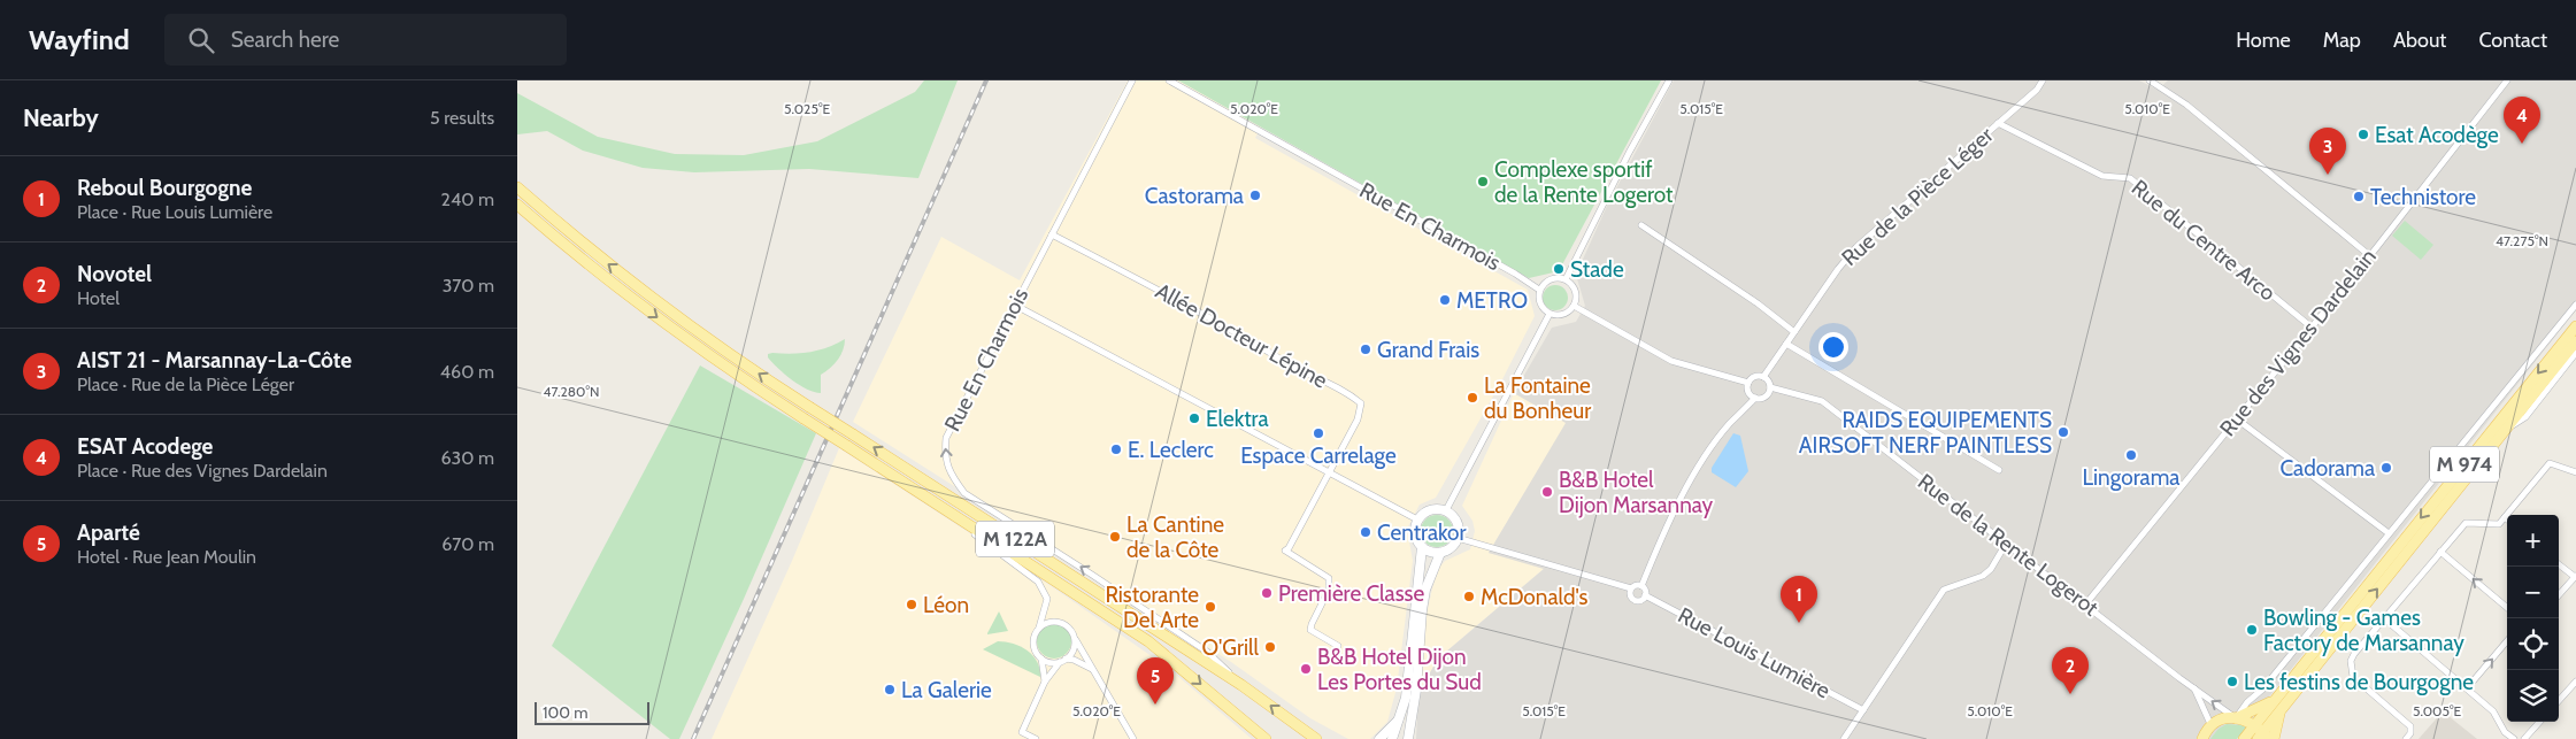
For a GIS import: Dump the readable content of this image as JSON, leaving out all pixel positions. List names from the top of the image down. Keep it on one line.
{"streets":{"main road":["M 974","M 122A"],"street":["Rue de la Pièce Léger","Rue En Charmois","Rue du Centre Arco","Allée Docteur Lépine","Rue des Vignes Dardelain","Rue de la Rente Logerot","Rue Louis Lumière"]},"crossings":[["Rue de la Pièce Léger","Rue du Centre Arco"],["Rue de la Pièce Léger","Rue de la Rente Logerot"],["Rue En Charmois","Allée Docteur Lépine"],["Rue En Charmois","M 122A"],["Rue du Centre Arco","Rue des Vignes Dardelain"],["Rue des Vignes Dardelain","Rue de la Rente Logerot"]],"one_way":["Rue En Charmois"],"places":["Esat Acodège","Complexe sportif de la Rente Logerot","Castorama","Technistore","Stade","METRO","Grand Frais","La Fontaine du Bonheur","Elektra","RAIDS EQUIPEMENTS AIRSOFT NERF PAINTLESS","Espace Carrelage","E. Leclerc","Lingorama","Cadorama","B&B Hotel Dijon Marsannay","Centrakor","La Cantine de la Côte","Première Classe","McDonald's","Léon","Ristorante Del Arte","Bowling - Games Factory de Marsannay","O'Grill","B&B Hotel Dijon Les Portes du Sud","Les festins de Bourgogne","La Galerie"],"scale_bar":"100 m","page":{"header":"Wayfind","search":"Search here","nav":["Home","Map","About","Contact"],"heading":["Nearby","5 results"],"pins":["4","3","1","2","5"],"list":[{"mark":"1","name":"Reboul Bourgogne","note":"Place · Rue Louis Lumière","value":"240 m"},{"mark":"2","name":"Novotel","note":"Hotel","value":"370 m"},{"mark":"3","name":"AIST 21 - Marsannay-La-Côte","note":"Place · Rue de la Pièce Léger","value":"460 m"},{"mark":"4","name":"ESAT Acodege","note":"Place · Rue des Vignes Dardelain","value":"630 m"},{"mark":"5","name":"Aparté","note":"Hotel · Rue Jean Moulin","value":"670 m"}],"map_buttons":["+","−"],"scale":"100 m"},"coordinates":["5.025°E","5.020°E","5.015°E","5.010°E","47.275°N","47.280°N","5.005°E"]}
